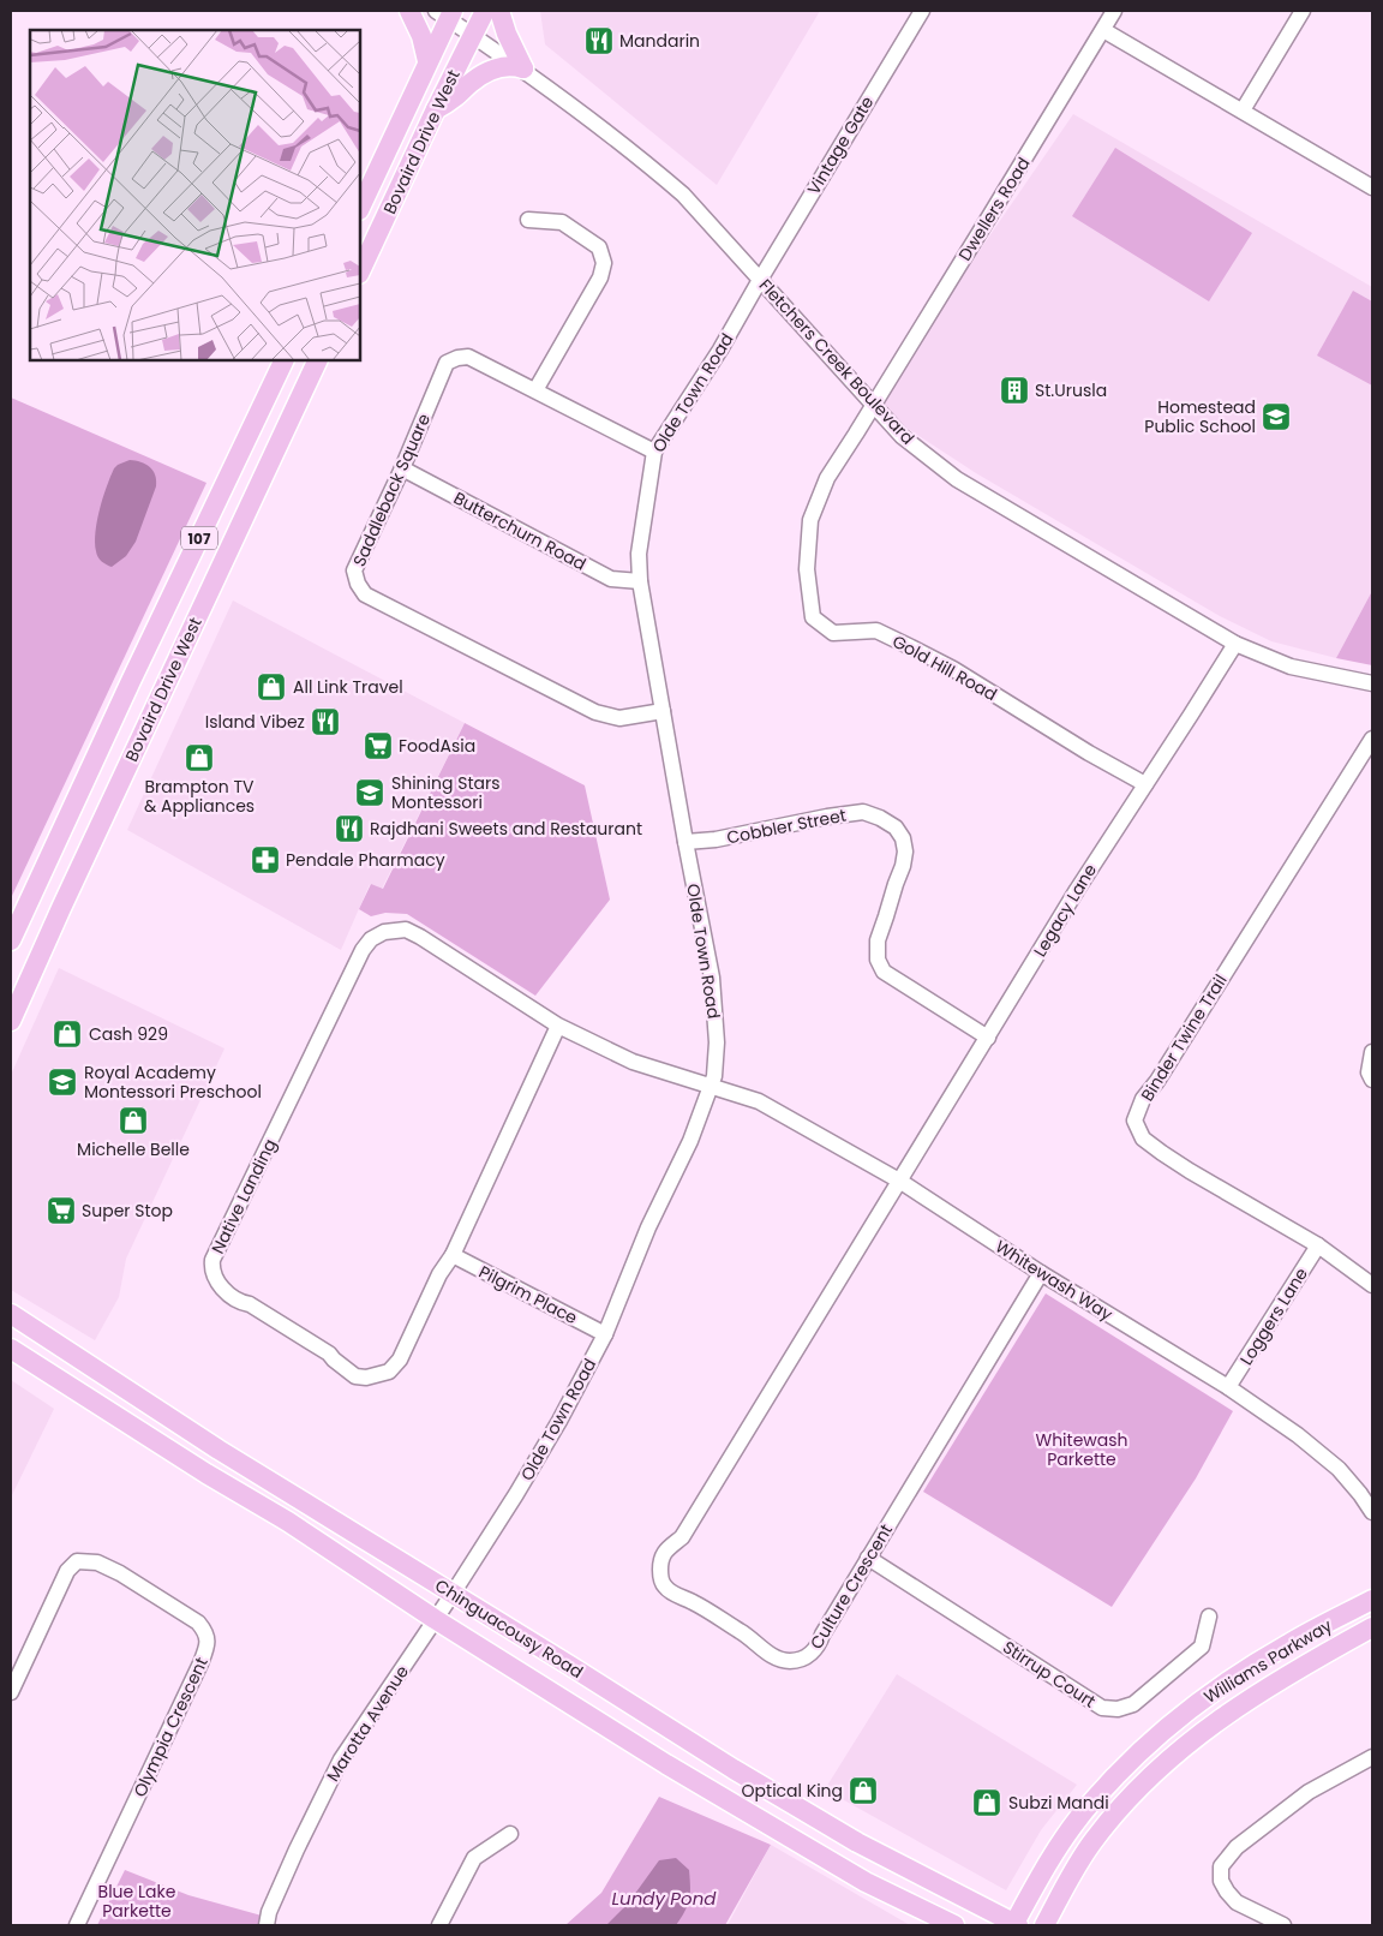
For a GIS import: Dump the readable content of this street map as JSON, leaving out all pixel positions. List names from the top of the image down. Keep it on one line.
{"streets":{"main road":["Bovaird Drive West","107","Chinguacousy Road","Williams Parkway"],"street":["Vintage Gate","Dwellers Road","Fletchers Creek Boulevard","Olde Town Road","Saddleback Square","Butterchurn Road","Gold Hill Road","Cobbler Street","Legacy Lane","Binder Twine Trail","Native Landing","Whitewash Way","Pilgrim Place","Loggers Lane","Culture Crescent","Stirrup Court","Marotta Avenue","Olympia Crescent"]},"crossings":[["Bovaird Drive West","Fletchers Creek Boulevard"],["Vintage Gate","Fletchers Creek Boulevard"],["Vintage Gate","Olde Town Road"],["Dwellers Road","Fletchers Creek Boulevard"],["Dwellers Road","Gold Hill Road"],["Fletchers Creek Boulevard","Olde Town Road"],["Fletchers Creek Boulevard","Gold Hill Road"],["Fletchers Creek Boulevard","Legacy Lane"],["Olde Town Road","Saddleback Square"],["Olde Town Road","Butterchurn Road"],["Olde Town Road","Cobbler Street"],["Olde Town Road","Native Landing"],["Olde Town Road","Whitewash Way"],["Olde Town Road","Pilgrim Place"],["Olde Town Road","Chinguacousy Road"],["Olde Town Road","Marotta Avenue"],["Saddleback Square","Butterchurn Road"],["Gold Hill Road","Legacy Lane"],["Cobbler Street","Legacy Lane"],["Legacy Lane","Whitewash Way"],["Legacy Lane","Culture Crescent"],["Binder Twine Trail","Loggers Lane"],["Native Landing","Whitewash Way"],["Native Landing","Pilgrim Place"],["Whitewash Way","Loggers Lane"],["Whitewash Way","Culture Crescent"],["Culture Crescent","Stirrup Court"],["Chinguacousy Road","Williams Parkway"],["Chinguacousy Road","Marotta Avenue"]],"water":["Lundy Pond"],"parks":["Whitewash Parkette","Blue Lake Parkette"],"places":{"restaurant":["Mandarin","Island Vibez","Rajdhani Sweets and Restaurant"],"building":["St.Urusla"],"school or university":["Homestead Public School","Shining Stars Montessori","Royal Academy Montessori Preschool"],"shop":["All Link Travel","Brampton TV & Appliances","Cash 929","Michelle Belle","Optical King","Subzi Mandi"],"supermarket":["FoodAsia","Super Stop"],"pharmacy":["Pendale Pharmacy"]}}
